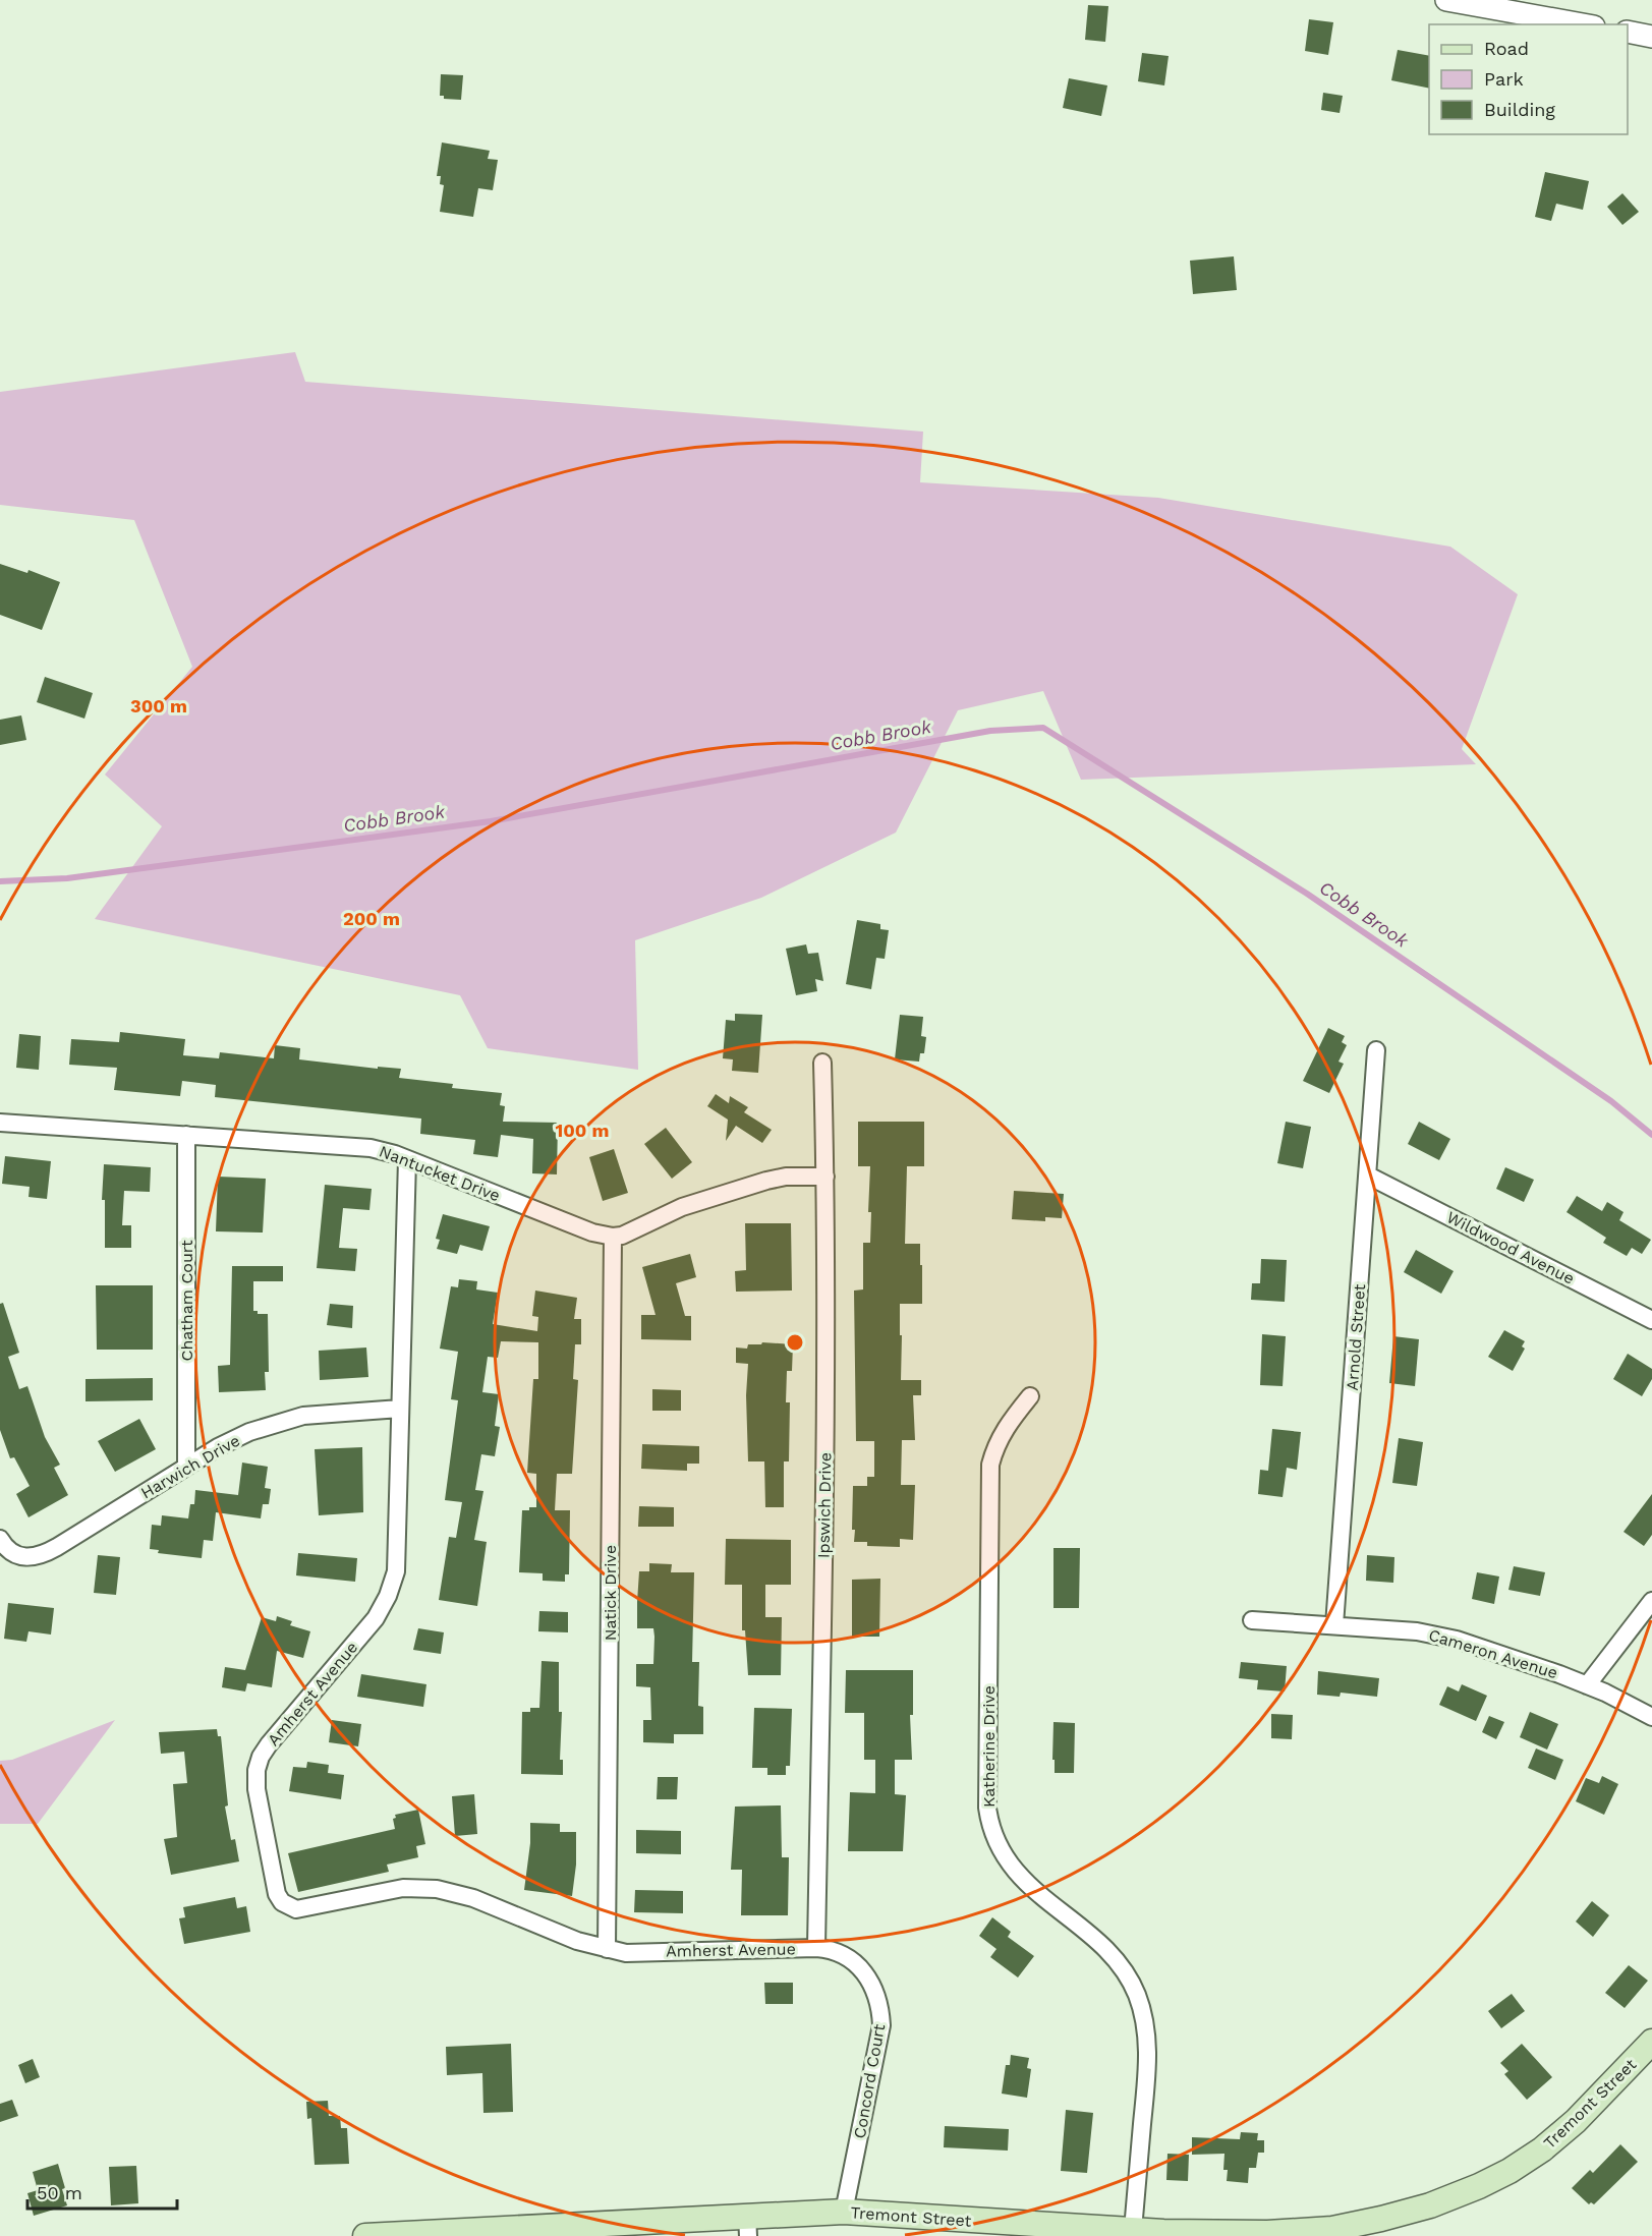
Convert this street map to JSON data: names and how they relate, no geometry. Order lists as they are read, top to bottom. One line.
{"streets":{"main road":["Tremont Street"],"street":["Nantucket Drive","Wildwood Avenue","Chatham Court","Arnold Street","Harwich Drive","Ipswich Drive","Natick Drive","Cameron Avenue","Amherst Avenue","Katherine Drive","Concord Court"]},"crossings":[["Nantucket Drive","Chatham Court"],["Nantucket Drive","Natick Drive"],["Nantucket Drive","Amherst Avenue"],["Wildwood Avenue","Arnold Street"],["Chatham Court","Harwich Drive"],["Arnold Street","Cameron Avenue"],["Harwich Drive","Amherst Avenue"],["Ipswich Drive","Amherst Avenue"],["Ipswich Drive","Concord Court"],["Natick Drive","Amherst Avenue"],["Amherst Avenue","Concord Court"],["Katherine Drive","Tremont Street"],["Concord Court","Tremont Street"]],"water":["Cobb Brook"],"legend":["Road","Park","Building"],"scale_bar":"50 m","rings":["300 m","200 m","100 m"]}
